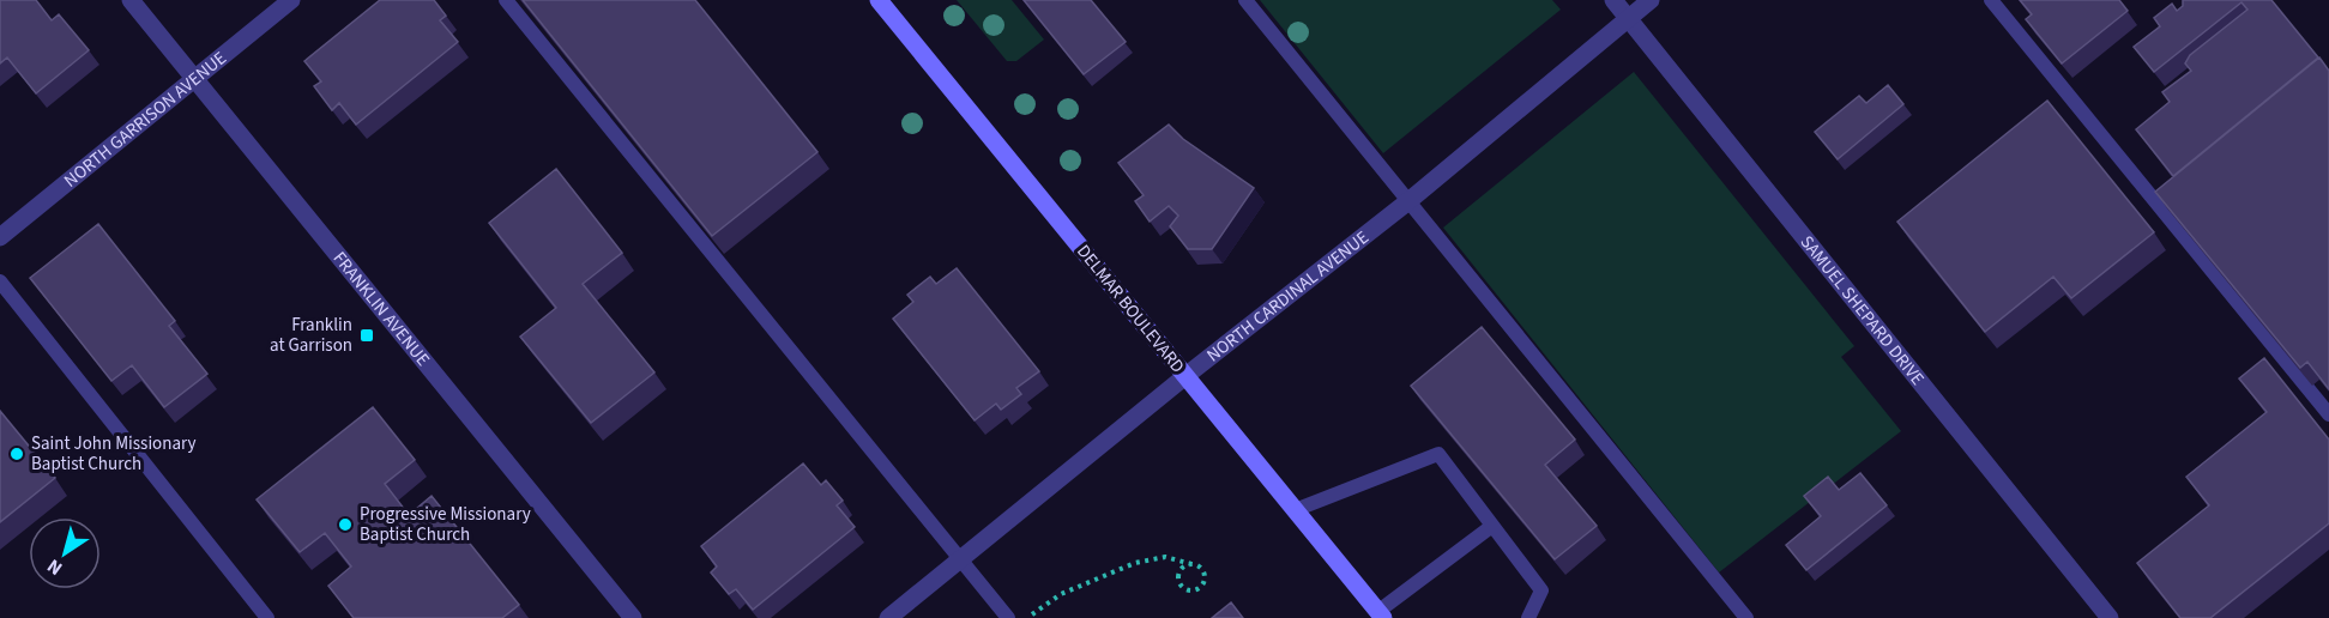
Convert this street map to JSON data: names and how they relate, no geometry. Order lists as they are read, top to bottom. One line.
{"streets":{"street":["NORTH GARRISON AVENUE","NORTH CARDINAL AVENUE","FRANKLIN AVENUE","DELMAR BOULEVARD","SAMUEL SHEPARD DRIVE"]},"crossings":[["NORTH GARRISON AVENUE","FRANKLIN AVENUE"],["NORTH CARDINAL AVENUE","DELMAR BOULEVARD"],["NORTH CARDINAL AVENUE","SAMUEL SHEPARD DRIVE"]],"places":{"transit":["Franklin at Garrison"],"other":["Saint John Missionary Baptist Church","Progressive Missionary Baptist Church"]},"north":"bottom left"}
